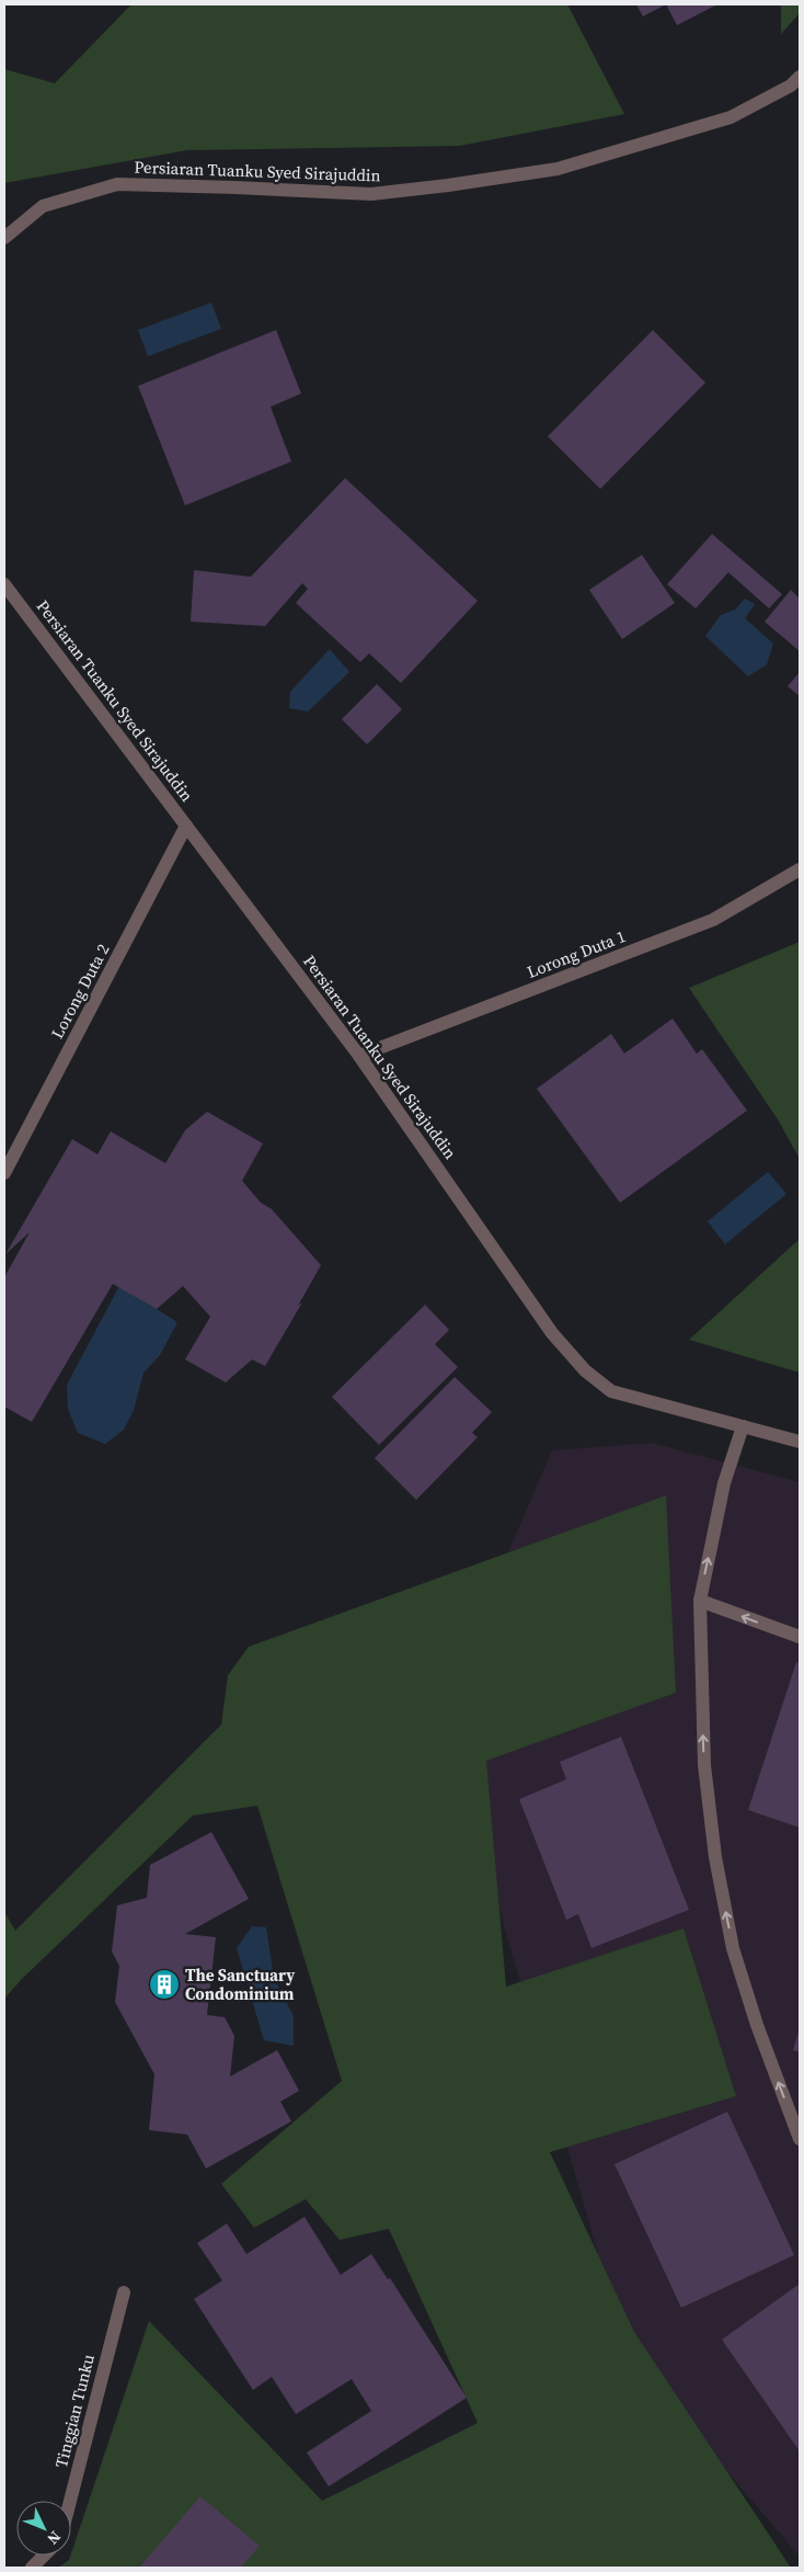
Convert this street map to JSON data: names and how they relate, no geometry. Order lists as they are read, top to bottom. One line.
{"streets":{"street":["Persiaran Tuanku Syed Sirajuddin","Lorong Duta 1","Lorong Duta 2","Tinggian Tunku"]},"crossings":[["Persiaran Tuanku Syed Sirajuddin","Lorong Duta 1"],["Persiaran Tuanku Syed Sirajuddin","Lorong Duta 2"]],"places":{"building":["The Sanctuary Condominium"]},"north":"bottom right"}
